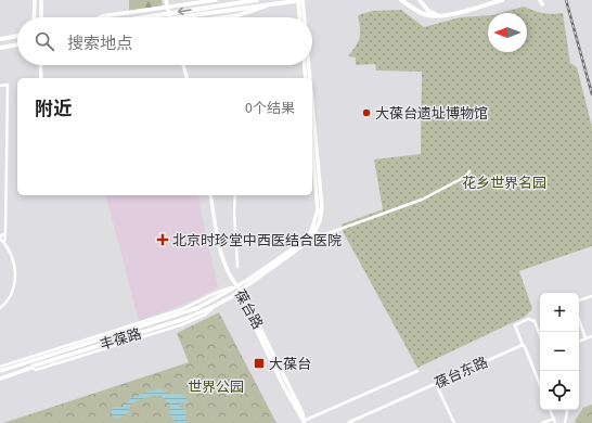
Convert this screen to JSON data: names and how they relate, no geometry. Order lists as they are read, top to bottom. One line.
{"streets":{"main road":["葆台路","丰葆路"],"street":["葆台东路"]},"crossings":[["葆台路","丰葆路"]],"parks":["花乡世界名园","世界公园"],"places":{"other":["大葆台遗址博物馆"],"health":["北京时珍堂中西医结合医院"],"transit":["大葆台"]},"north":"left","page":{"search":"搜索地点","heading":["附近","0个结果"],"map_buttons":["+","−"]}}
